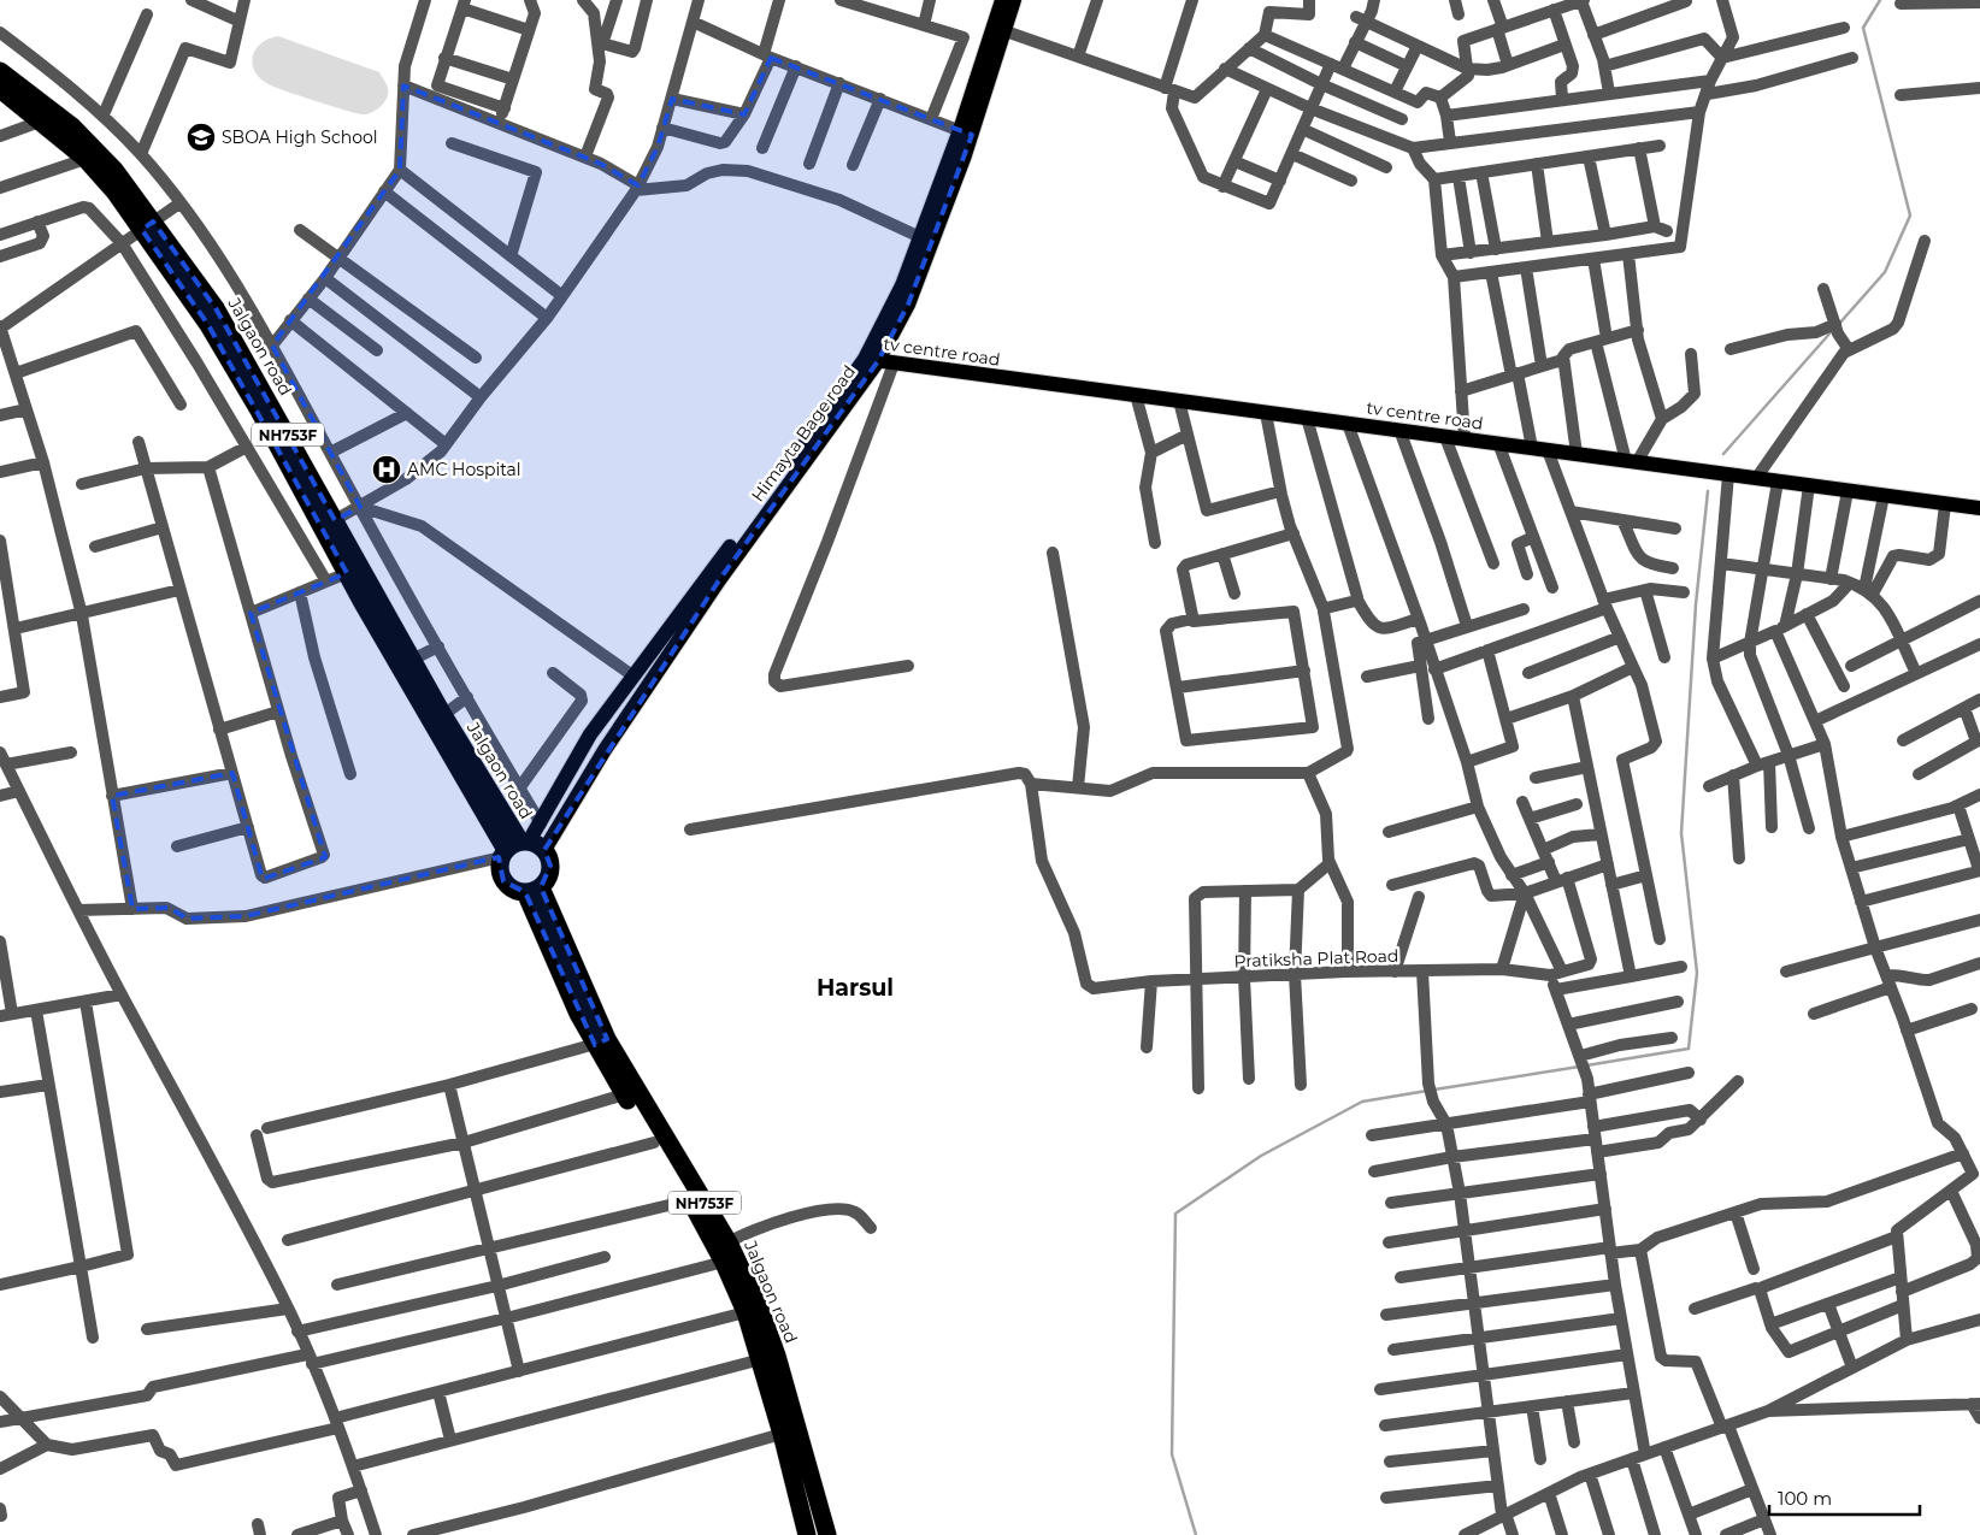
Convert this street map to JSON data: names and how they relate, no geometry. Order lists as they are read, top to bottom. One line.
{"streets":{"highway":["Jalgaon road","NH753F"],"main road":["tv centre road","Himayta Bage road"],"street":["Pratiksha Plat Road"]},"crossings":[["Jalgaon road","Himayta Bage road"],["tv centre road","Himayta Bage road"]],"districts":["Harsul"],"places":{"school or university":["SBOA High School"],"hospital":["AMC Hospital"]},"scale_bar":"100 m"}
